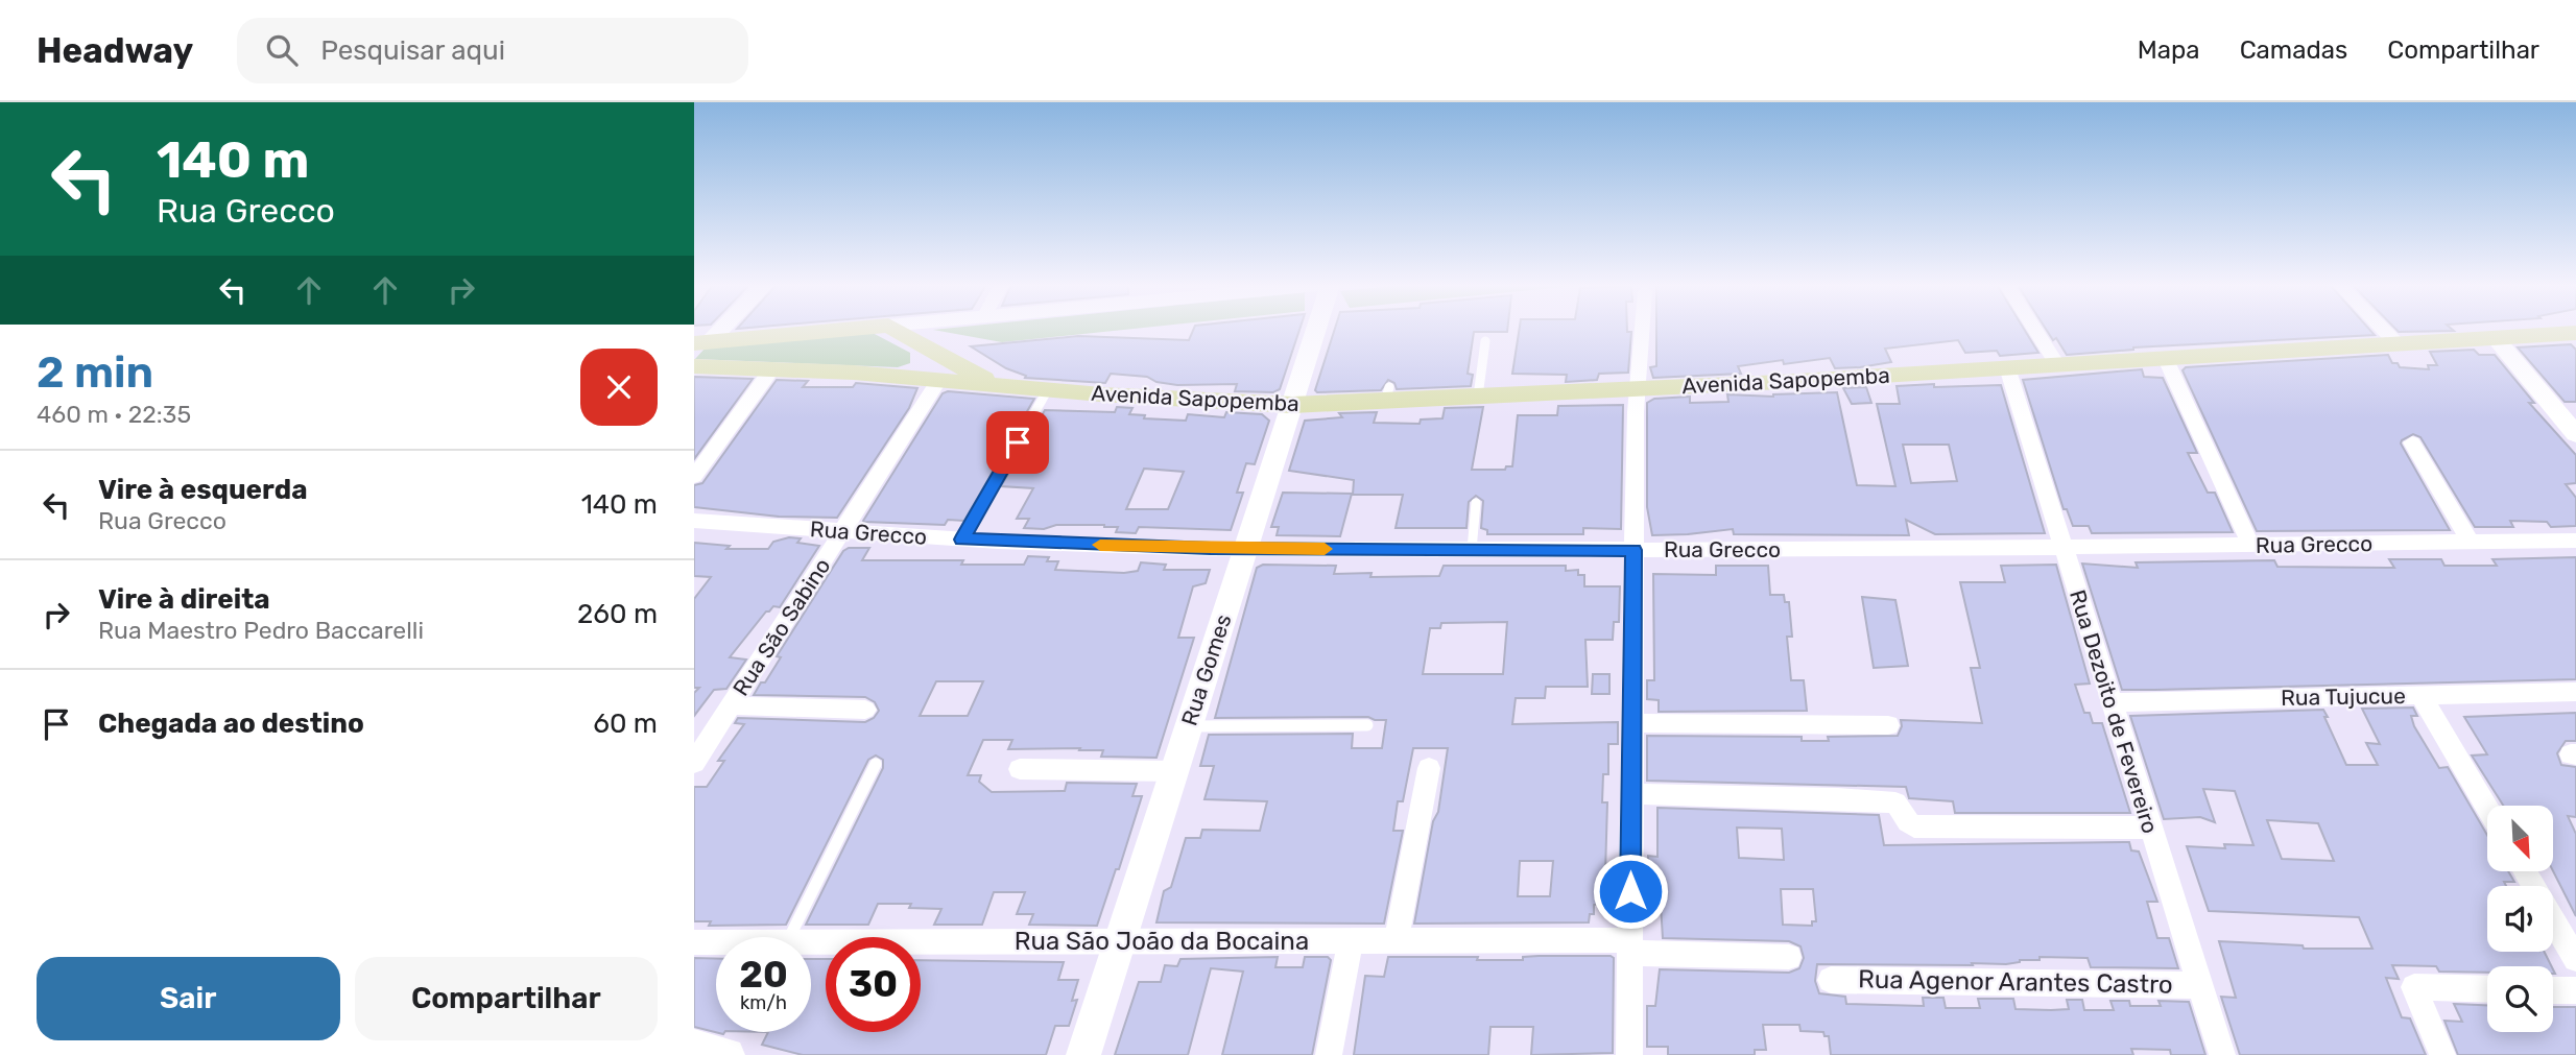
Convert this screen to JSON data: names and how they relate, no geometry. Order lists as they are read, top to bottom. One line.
{"streets":{"main road":["Avenida Sapopemba"],"street":["Rua Grecco","Rua São Sabino","Rua Gomes","Rua Tujucue","Rua Dezoito de Fevereiro","Rua São João da Bocaina","Rua Agenor Arantes Castro"]},"crossings":[["Avenida Sapopemba","Rua São Sabino"],["Avenida Sapopemba","Rua Gomes"],["Avenida Sapopemba","Rua Dezoito de Fevereiro"],["Rua Grecco","Rua São Sabino"],["Rua Grecco","Rua Gomes"],["Rua Grecco","Rua Dezoito de Fevereiro"],["Rua Gomes","Rua São João da Bocaina"],["Rua Tujucue","Rua Dezoito de Fevereiro"],["Rua Dezoito de Fevereiro","Rua Agenor Arantes Castro"]],"north":"bottom right","page":{"header":"Headway","search":"Pesquisar aqui","nav":["Mapa","Camadas","Compartilhar"],"turn":["140 m","Rua Grecco"],"heading":["2 min","460 m · 22:35"],"list":[{"name":"Vire à esquerda","note":"Rua Grecco","value":"140 m"},{"name":"Vire à direita","note":"Rua Maestro Pedro Baccarelli","value":"260 m"},{"name":"Chegada ao destino","value":"60 m"}],"speed":"20 km/h","limit":"30","buttons":["Sair","Compartilhar"]}}
